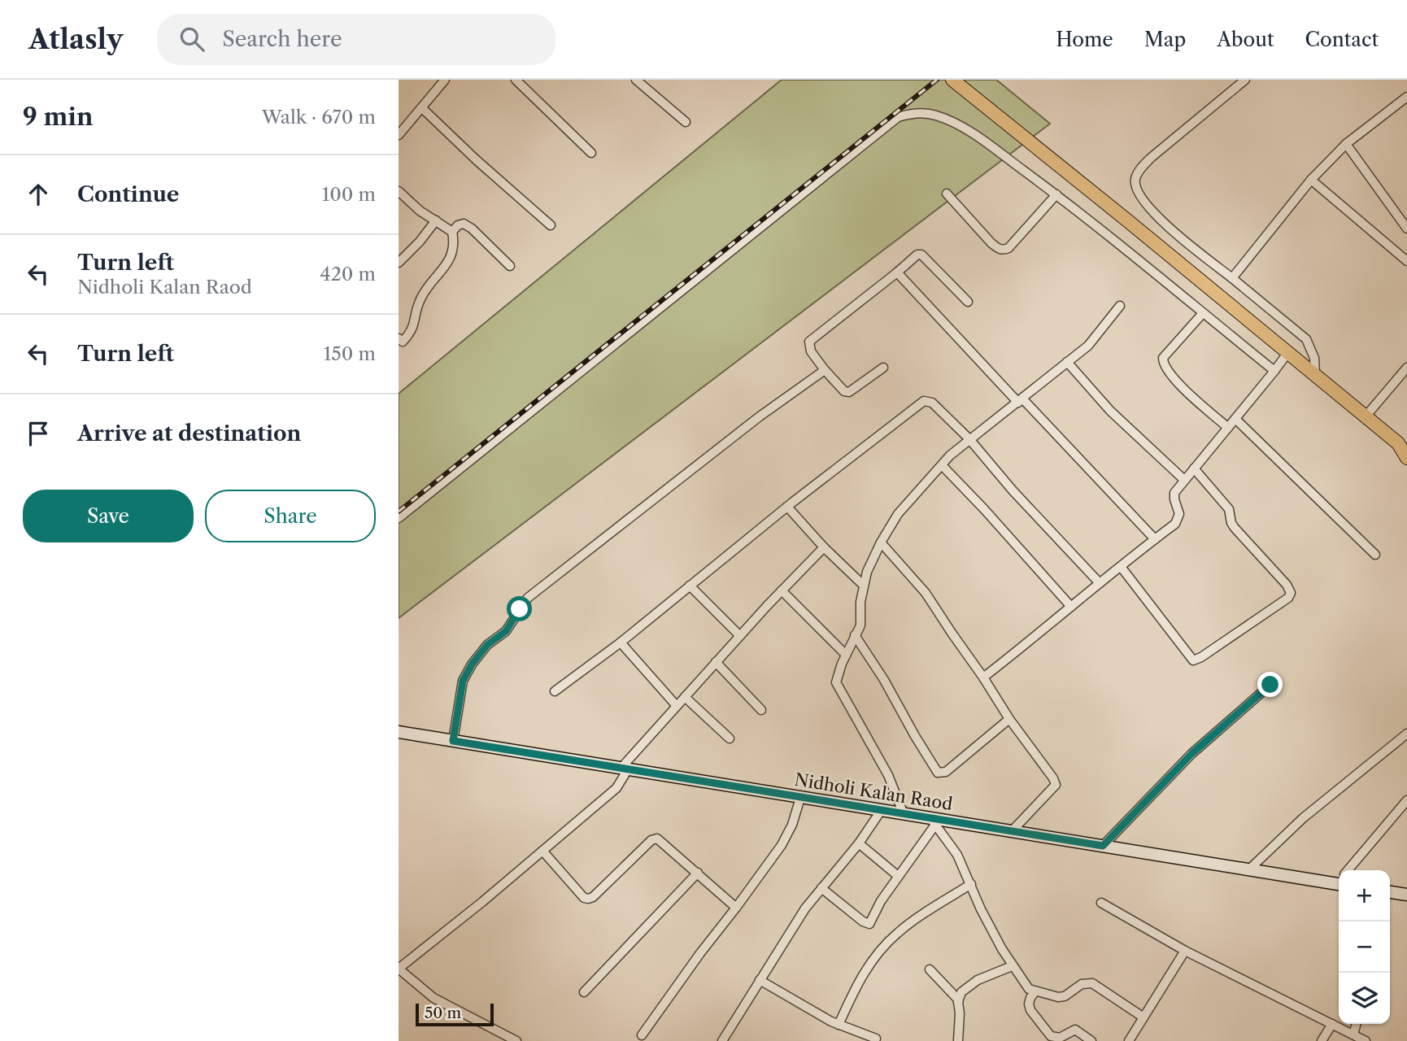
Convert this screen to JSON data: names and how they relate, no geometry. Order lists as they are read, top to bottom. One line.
{"streets":{"street":["Nidholi Kalan Raod"]},"scale_bar":"50 m","page":{"header":"Atlasly","search":"Search here","nav":["Home","Map","About","Contact"],"heading":["9 min","Walk · 670 m"],"list":[["Continue","100 m"],["Turn left","Nidholi Kalan Raod","420 m"],["Turn left","150 m"],"Arrive at destination"],"buttons":["Save","Share"],"map_buttons":["+","−"],"scale":"50 m"}}
